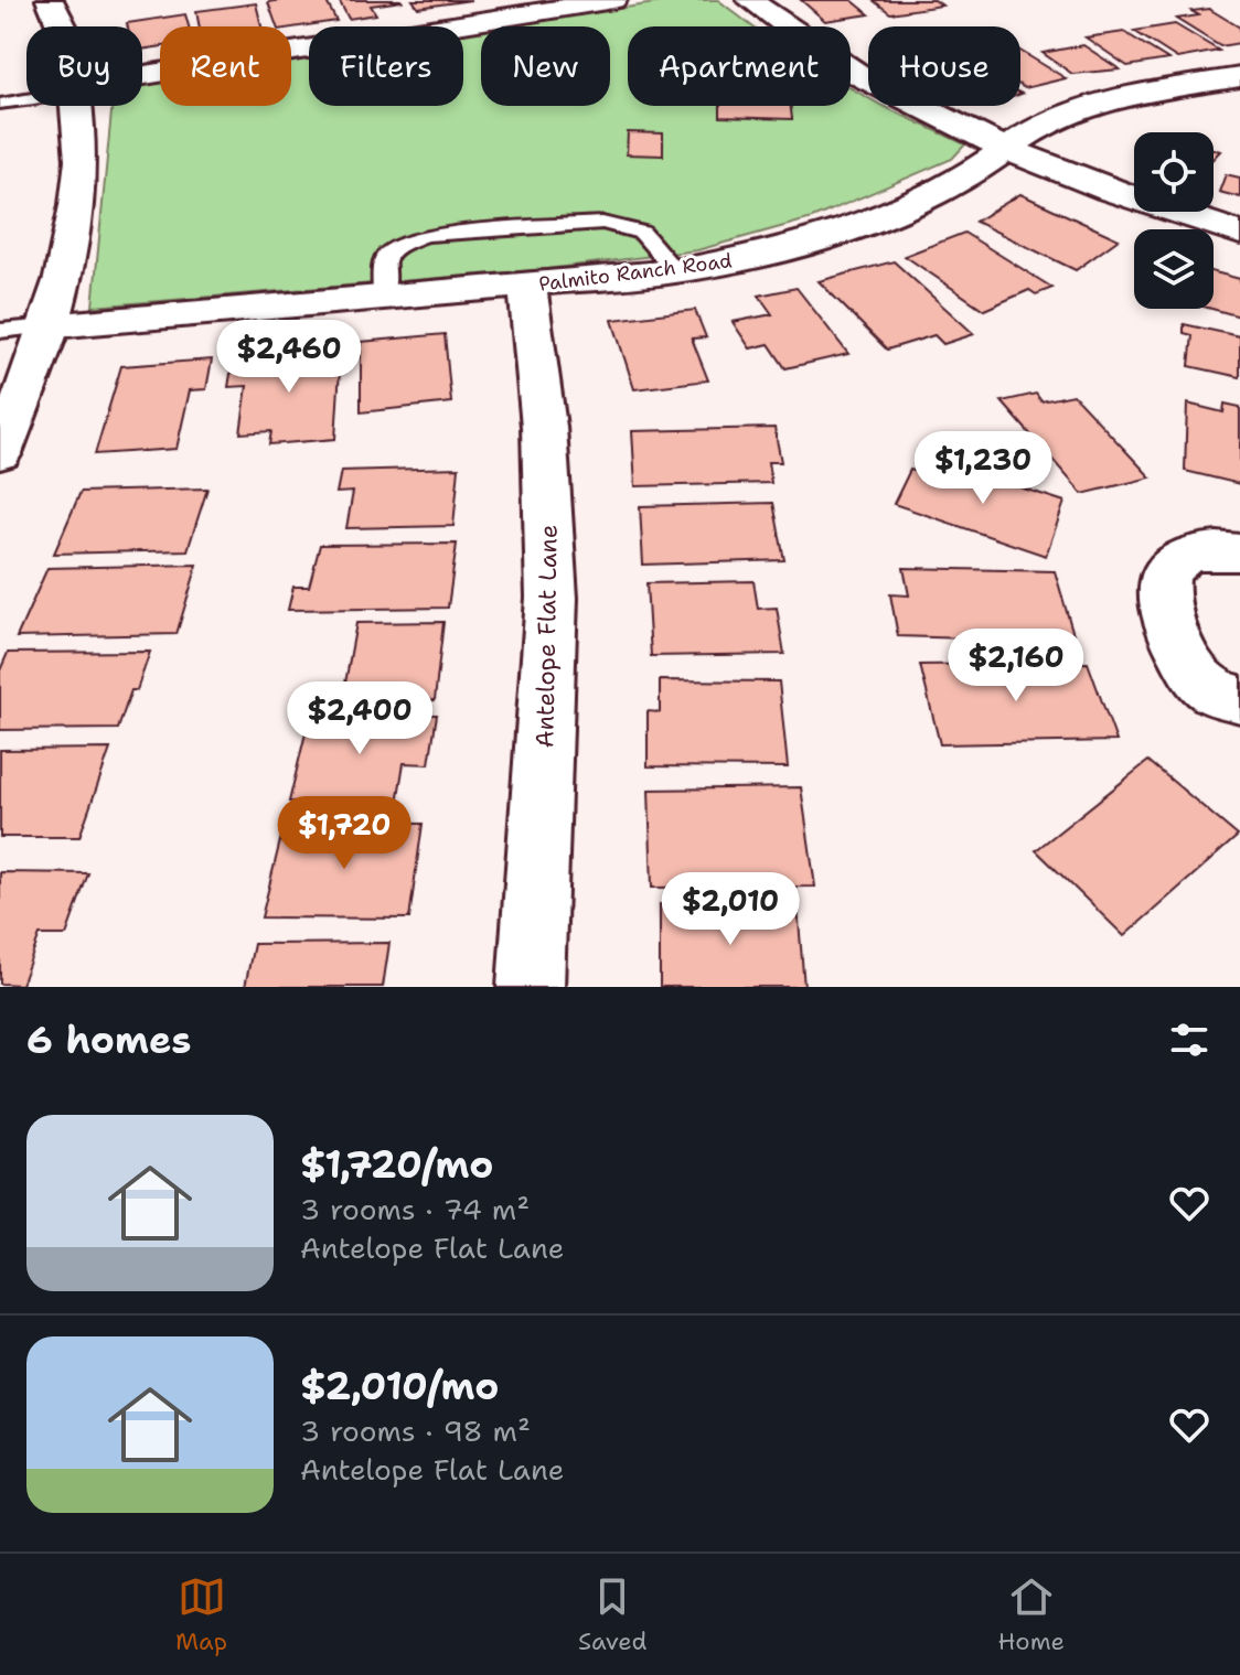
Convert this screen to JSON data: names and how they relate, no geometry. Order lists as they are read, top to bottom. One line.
{"streets":{"street":["Palmito Ranch Road","Antelope Flat Lane"]},"crossings":[["Palmito Ranch Road","Antelope Flat Lane"]],"page":{"chip":["Buy","Rent","Filters","New","Apartment","House"],"price":["$2,460","$1,230","$2,160","$2,400","$1,720","$2,010"],"heading":"6 homes","list":[{"name":"$1,720/mo","note":"3 rooms · 74 m² · Antelope Flat Lane"},{"name":"$2,010/mo","note":"3 rooms · 98 m² · Antelope Flat Lane"}],"tabs":["Map","Saved","Home"]}}
